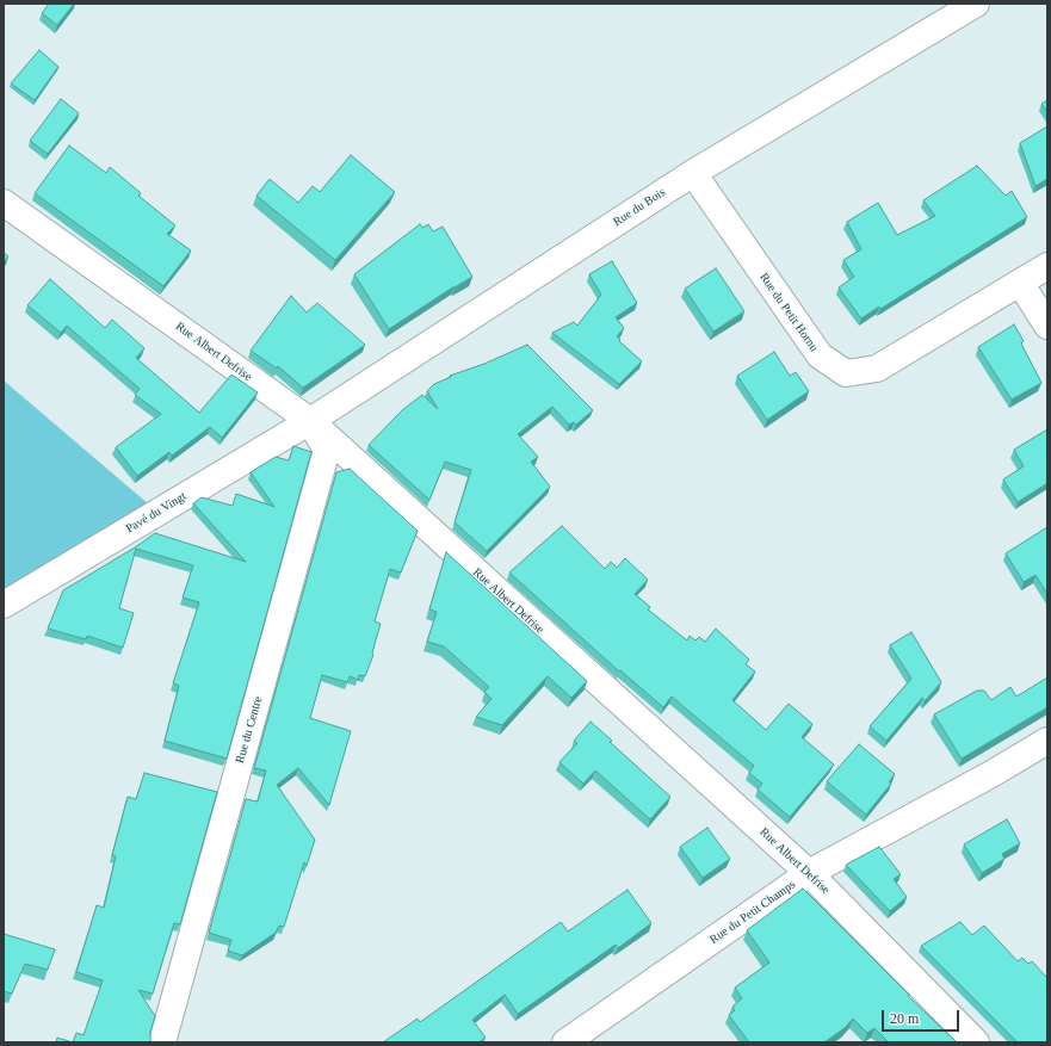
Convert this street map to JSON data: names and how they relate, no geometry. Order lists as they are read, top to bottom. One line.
{"streets":{"street":["Rue du Bois","Rue du Petit Hornu","Rue Albert Defrise","Pavé du Vingt","Rue du Centre","Rue du Petit Champs"]},"crossings":[["Rue du Bois","Rue du Petit Hornu"],["Rue du Bois","Rue Albert Defrise"],["Rue du Bois","Pavé du Vingt"],["Rue du Bois","Rue du Centre"],["Rue Albert Defrise","Pavé du Vingt"],["Rue Albert Defrise","Rue du Centre"],["Rue Albert Defrise","Rue du Petit Champs"],["Pavé du Vingt","Rue du Centre"]],"scale_bar":"20 m"}
